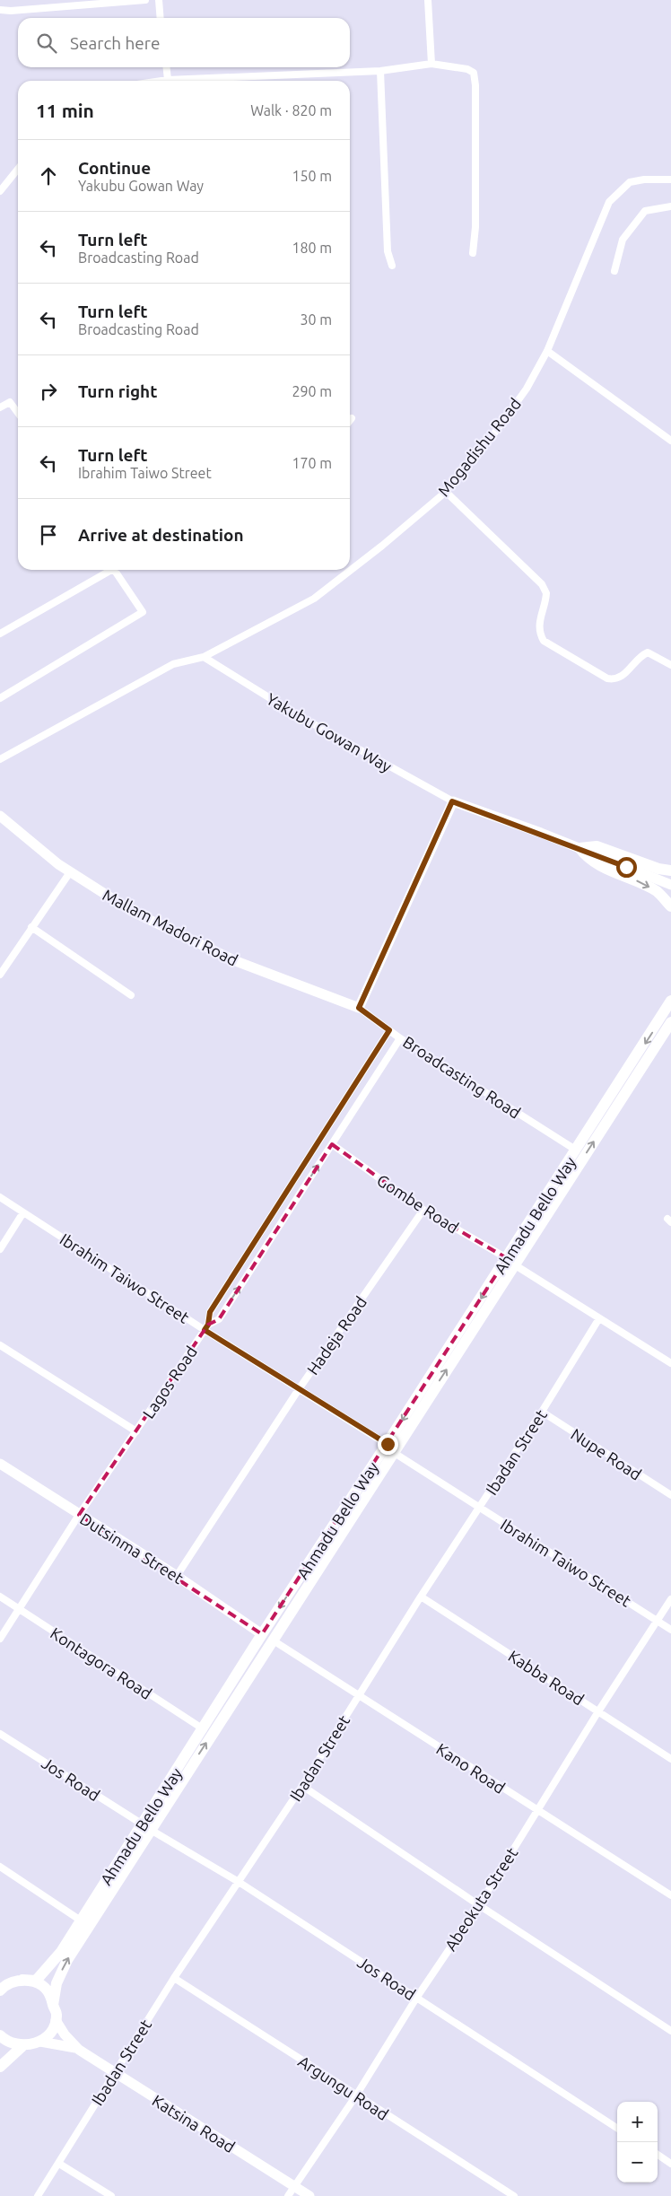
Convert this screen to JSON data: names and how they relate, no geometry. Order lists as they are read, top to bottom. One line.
{"streets":{"main road":["Ahmadu Bello Way"],"street":["Mogadishu Road","Yakubu Gowan Way","Mallam Madori Road","Broadcasting Road","Gombe Road","Ibrahim Taiwo Street","Hadeja Road","Lagos Road","Ibadan Street","Nupe Road","Dutsinma Street","Kontagora Road","Kabba Road","Kano Road","Jos Road","Abeokuta Street","Argungu Road","Katsina Road"]},"crossings":[["Mogadishu Road","Yakubu Gowan Way"],["Mallam Madori Road","Broadcasting Road"],["Broadcasting Road","Ahmadu Bello Way"],["Broadcasting Road","Lagos Road"],["Gombe Road","Ahmadu Bello Way"],["Gombe Road","Hadeja Road"],["Gombe Road","Lagos Road"],["Gombe Road","Ibadan Street"],["Ahmadu Bello Way","Ibrahim Taiwo Street"],["Ahmadu Bello Way","Dutsinma Street"],["Ahmadu Bello Way","Kontagora Road"],["Ahmadu Bello Way","Kano Road"],["Ahmadu Bello Way","Jos Road"],["Ibrahim Taiwo Street","Hadeja Road"],["Ibrahim Taiwo Street","Lagos Road"],["Ibrahim Taiwo Street","Ibadan Street"],["Ibrahim Taiwo Street","Abeokuta Street"],["Hadeja Road","Dutsinma Street"],["Lagos Road","Dutsinma Street"],["Lagos Road","Kontagora Road"],["Ibadan Street","Nupe Road"],["Ibadan Street","Kabba Road"],["Ibadan Street","Kano Road"],["Ibadan Street","Jos Road"],["Ibadan Street","Argungu Road"],["Ibadan Street","Katsina Road"],["Dutsinma Street","Kano Road"],["Kabba Road","Abeokuta Street"],["Kano Road","Abeokuta Street"],["Jos Road","Abeokuta Street"],["Abeokuta Street","Argungu Road"],["Abeokuta Street","Katsina Road"]],"page":{"search":"Search here","heading":["11 min","Walk · 820 m"],"list":[["Continue","Yakubu Gowan Way","150 m"],["Turn left","Broadcasting Road","180 m"],["Turn left","Broadcasting Road","30 m"],["Turn right","290 m"],["Turn left","Ibrahim Taiwo Street","170 m"],"Arrive at destination"],"map_buttons":["+","−"]}}
